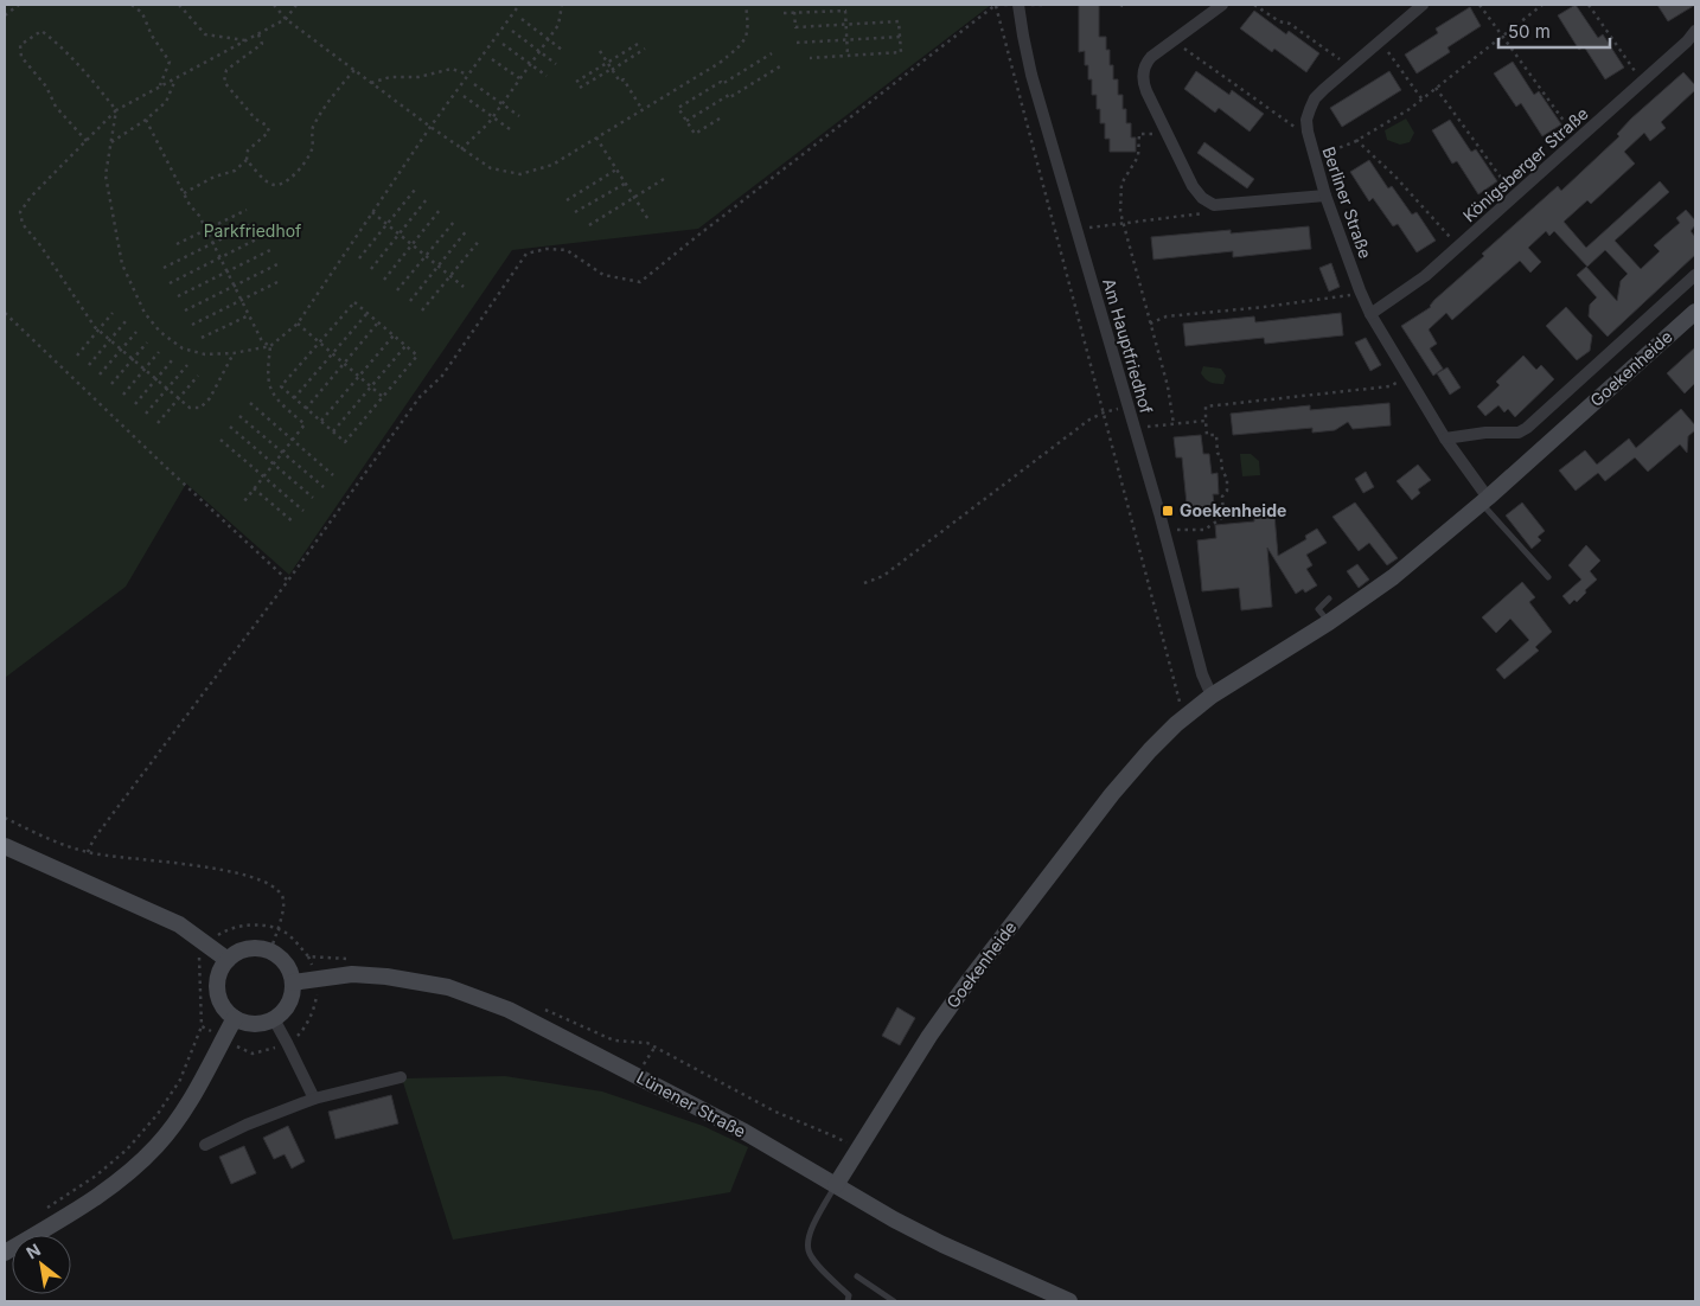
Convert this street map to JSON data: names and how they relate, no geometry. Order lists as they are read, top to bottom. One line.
{"streets":{"main road":["Goekenheide","Lünener Straße"],"street":["Königsberger Straße","Berliner Straße","Am Hauptfriedhof"]},"crossings":[["Königsberger Straße","Berliner Straße"],["Berliner Straße","Goekenheide"],["Am Hauptfriedhof","Goekenheide"],["Goekenheide","Lünener Straße"]],"parks":["Parkfriedhof"],"places":{"transit":["Goekenheide"]},"scale_bar":"50 m","north":"top left"}
